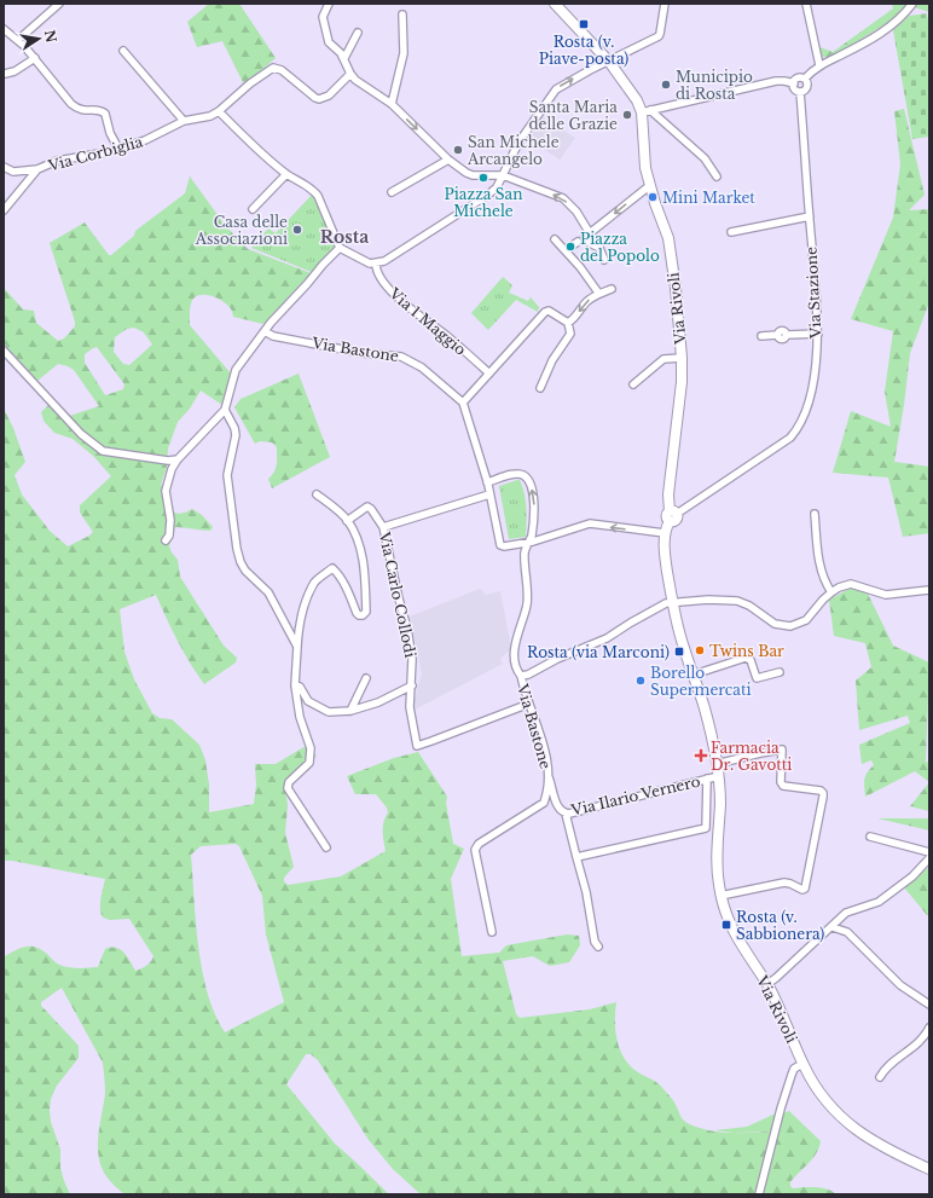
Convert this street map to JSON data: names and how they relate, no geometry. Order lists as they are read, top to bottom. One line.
{"streets":{"street":["Via Corbiglia","Via Stazione","Via Rivoli","Via 1 Maggio","Via Bastone","Via Carlo Collodi","Via Ilario Vernero"]},"crossings":[["Via Stazione","Via Rivoli"],["Via Rivoli","Via Ilario Vernero"],["Via Bastone","Via Carlo Collodi"],["Via Bastone","Via Ilario Vernero"]],"districts":["Rosta"],"places":{"transit":["Rosta (v. Piave-posta)","Rosta (via Marconi)","Rosta (v. Sabbionera)"],"other":["Municipio di Rosta","Santa Maria delle Grazie","San Michele Arcangelo","Piazza San Michele","Mini Market","Casa delle Associazioni","Piazza del Popolo","Twins Bar","Borello Supermercati"],"health":["Farmacia Dr. Gavotti"]},"north":"right"}
